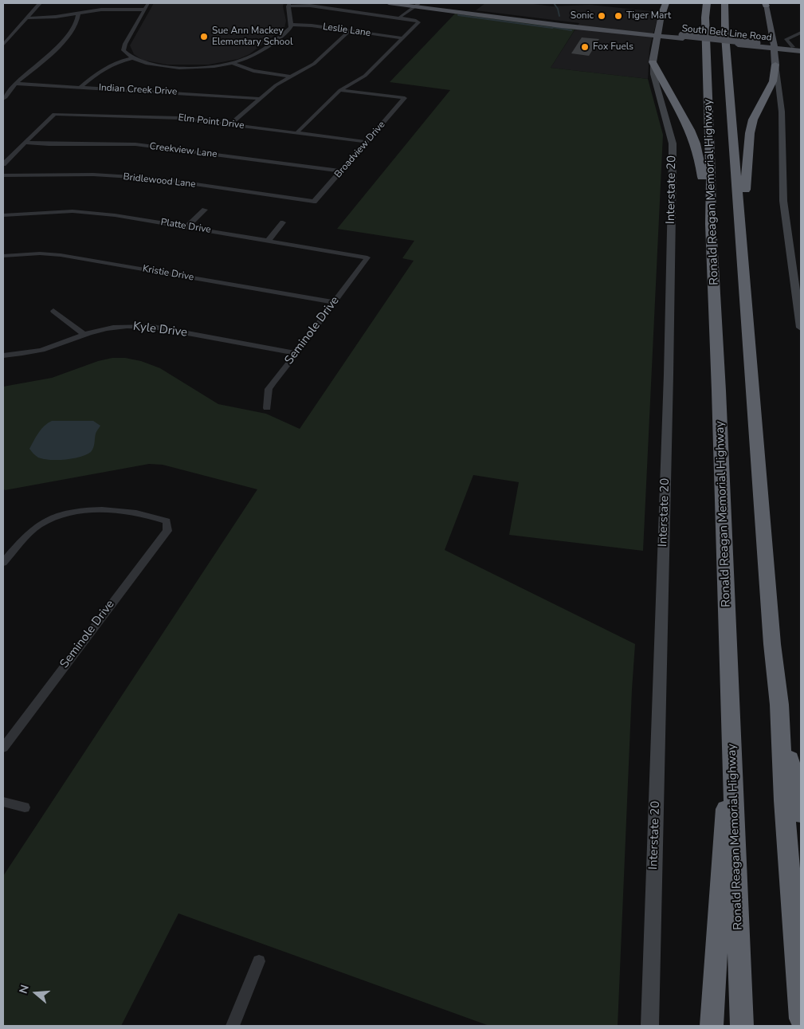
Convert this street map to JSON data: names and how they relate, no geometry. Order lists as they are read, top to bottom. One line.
{"streets":{"highway":["Ronald Reagan Memorial Highway"],"main road":["South Belt Line Road","Interstate 20"],"street":["Leslie Lane","Indian Creek Drive","Elm Point Drive","Broadview Drive","Creekview Lane","Bridlewood Lane","Platte Drive","Kristie Drive","Kyle Drive","Seminole Drive"]},"crossings":[["South Belt Line Road","Interstate 20"],["Elm Point Drive","Broadview Drive"],["Elm Point Drive","Creekview Lane"],["Broadview Drive","Creekview Lane"],["Broadview Drive","Bridlewood Lane"],["Platte Drive","Seminole Drive"],["Kristie Drive","Seminole Drive"],["Kyle Drive","Seminole Drive"]],"places":["Sonic","Tiger Mart","Sue Ann Mackey Elementary School","Fox Fuels"],"north":"left"}
